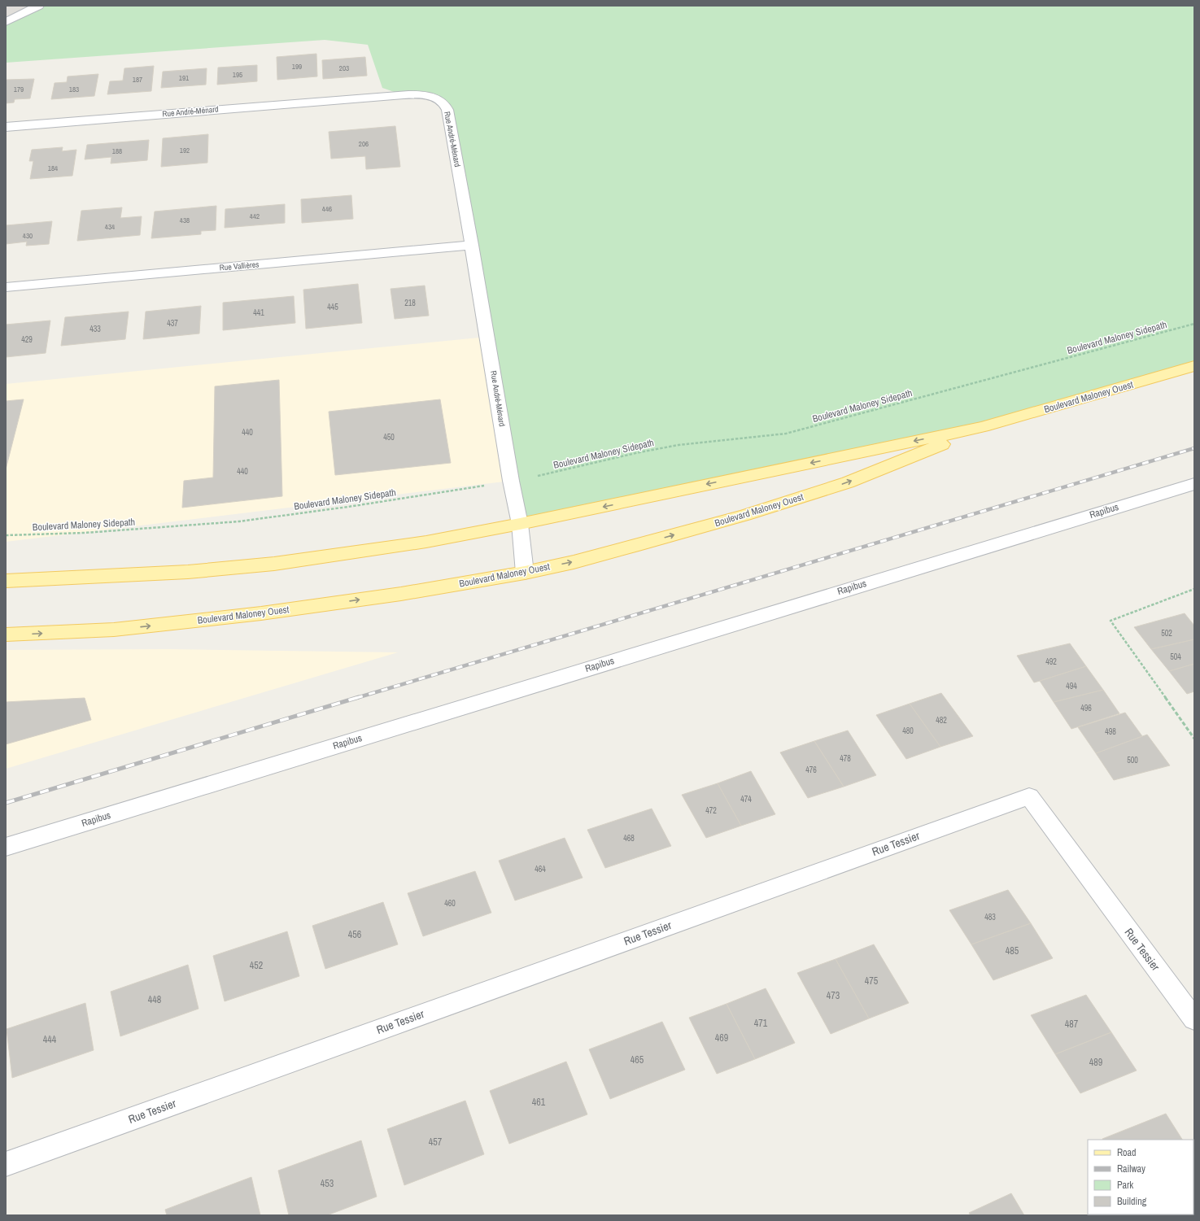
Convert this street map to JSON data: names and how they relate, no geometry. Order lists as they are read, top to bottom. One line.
{"streets":{"main road":["Boulevard Maloney Ouest"],"street":["Rue André-Ménard","Rue Vallières","Rapibus","Rue Tessier"],"path":["Boulevard Maloney Sidepath"]},"crossings":[["Rue André-Ménard","Rue Vallières"],["Rue André-Ménard","Boulevard Maloney Sidepath"],["Rue André-Ménard","Boulevard Maloney Ouest"]],"house_numbers":["199","203","195","191","187","179","183","206","192","188","184","446","442","438","434","430","218","445","441","437","433","429","440","450","440","502","504","492","494","496","482","480","498","478","500","476","474","472","468","464","460","483","456","485","452","475","473","448","471","487","469","444","465","489","461","457","453"],"legend":["Road","Railway","Park","Building"]}
